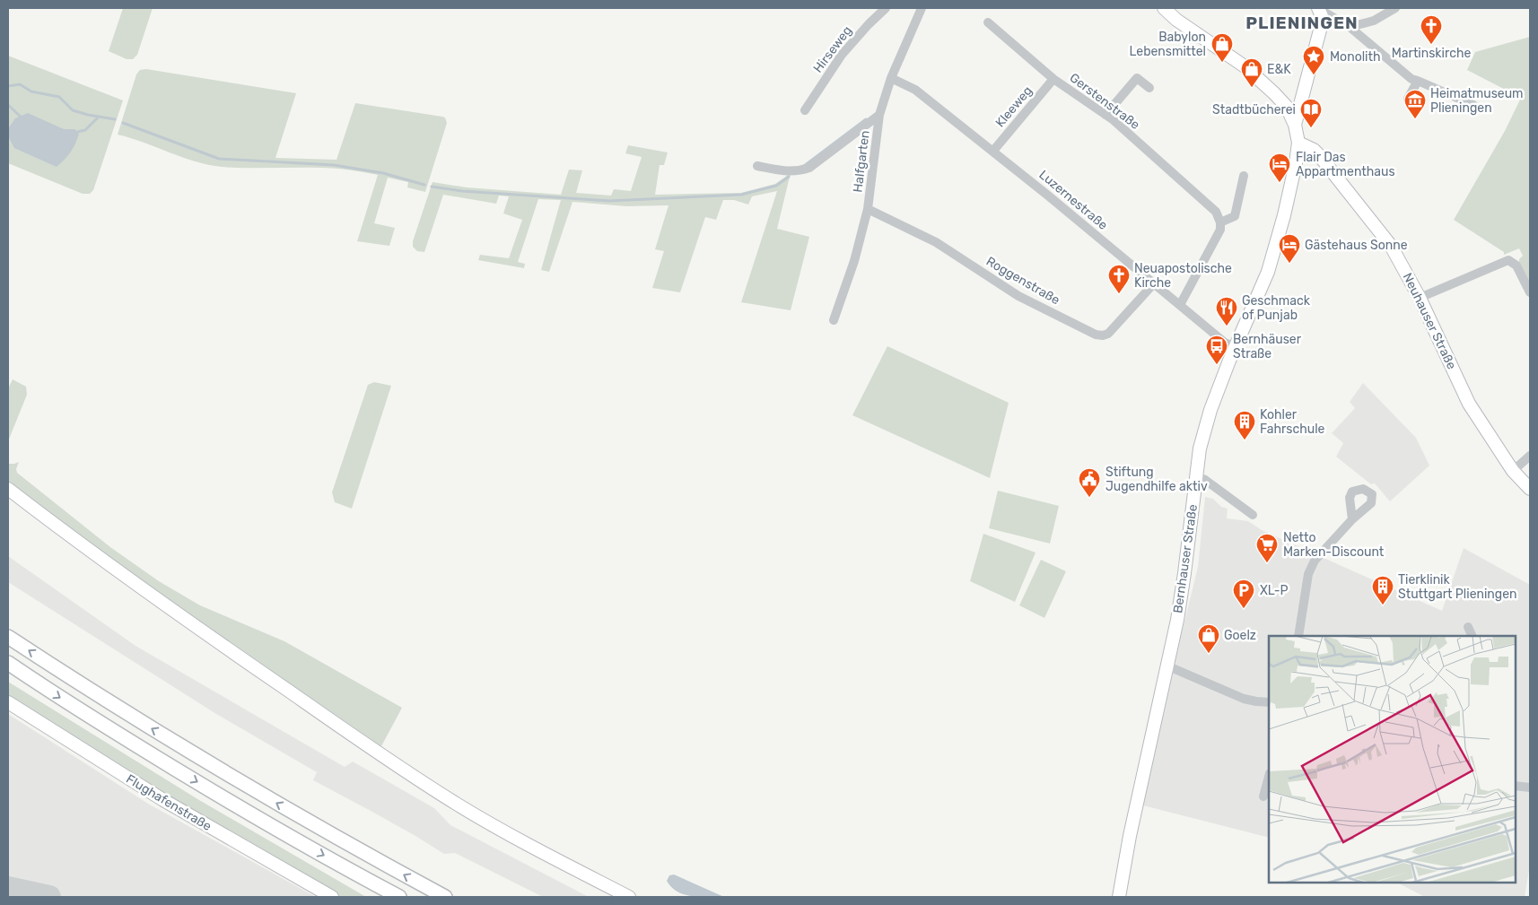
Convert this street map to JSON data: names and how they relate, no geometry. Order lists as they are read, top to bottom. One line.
{"streets":{"main road":["Neuhauser Straße","Bernhauser Straße","Flughafenstraße"],"street":["Hirseweg","Gerstenstraße","Kleeweg","Halfgarten","Luzernestraße","Roggenstraße"]},"crossings":[["Gerstenstraße","Kleeweg"],["Kleeweg","Luzernestraße"],["Halfgarten","Luzernestraße"],["Halfgarten","Roggenstraße"],["Luzernestraße","Roggenstraße"],["Luzernestraße","Bernhauser Straße"],["Neuhauser Straße","Bernhauser Straße"]],"districts":["PLIENINGEN"],"places":{"church":["Martinskirche","Neuapostolische Kirche"],"shop":["Babylon Lebensmittel","E&K","Goelz"],"place":["Monolith"],"museum":["Heimatmuseum Plieningen"],"library":["Stadtbücherei"],"hotel":["Flair Das Appartmenthaus","Gästehaus Sonne"],"restaurant":["Geschmack of Punjab"],"bus stop":["Bernhäuser Straße"],"building":["Kohler Fahrschule","Tierklinik Stuttgart Plieningen"],"public building":["Stiftung Jugendhilfe aktiv"],"supermarket":["Netto Marken-Discount"],"parking":["XL-P"]}}
